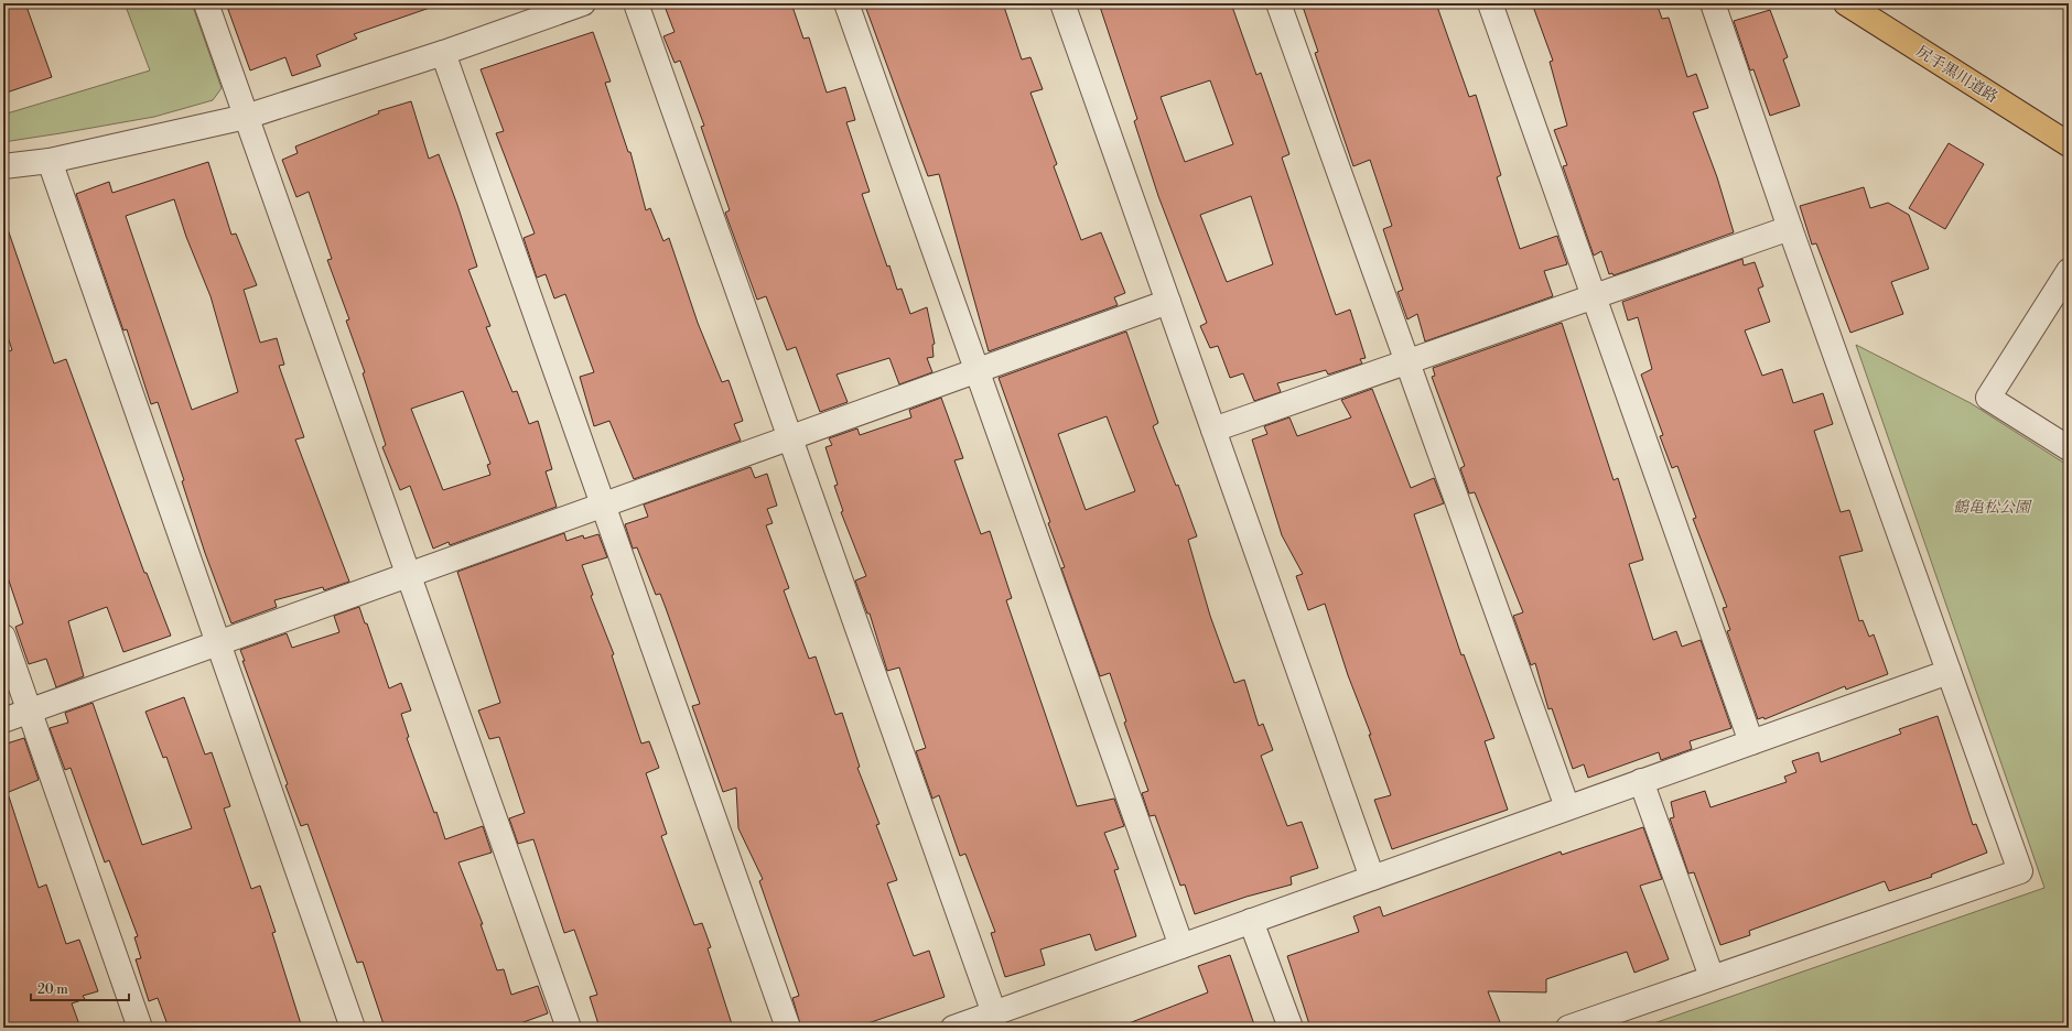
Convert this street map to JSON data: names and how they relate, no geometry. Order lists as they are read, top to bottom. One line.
{"streets":{"main road":["尻手黒川道路"]},"parks":["鶴亀松公園"],"scale_bar":"20 m"}
